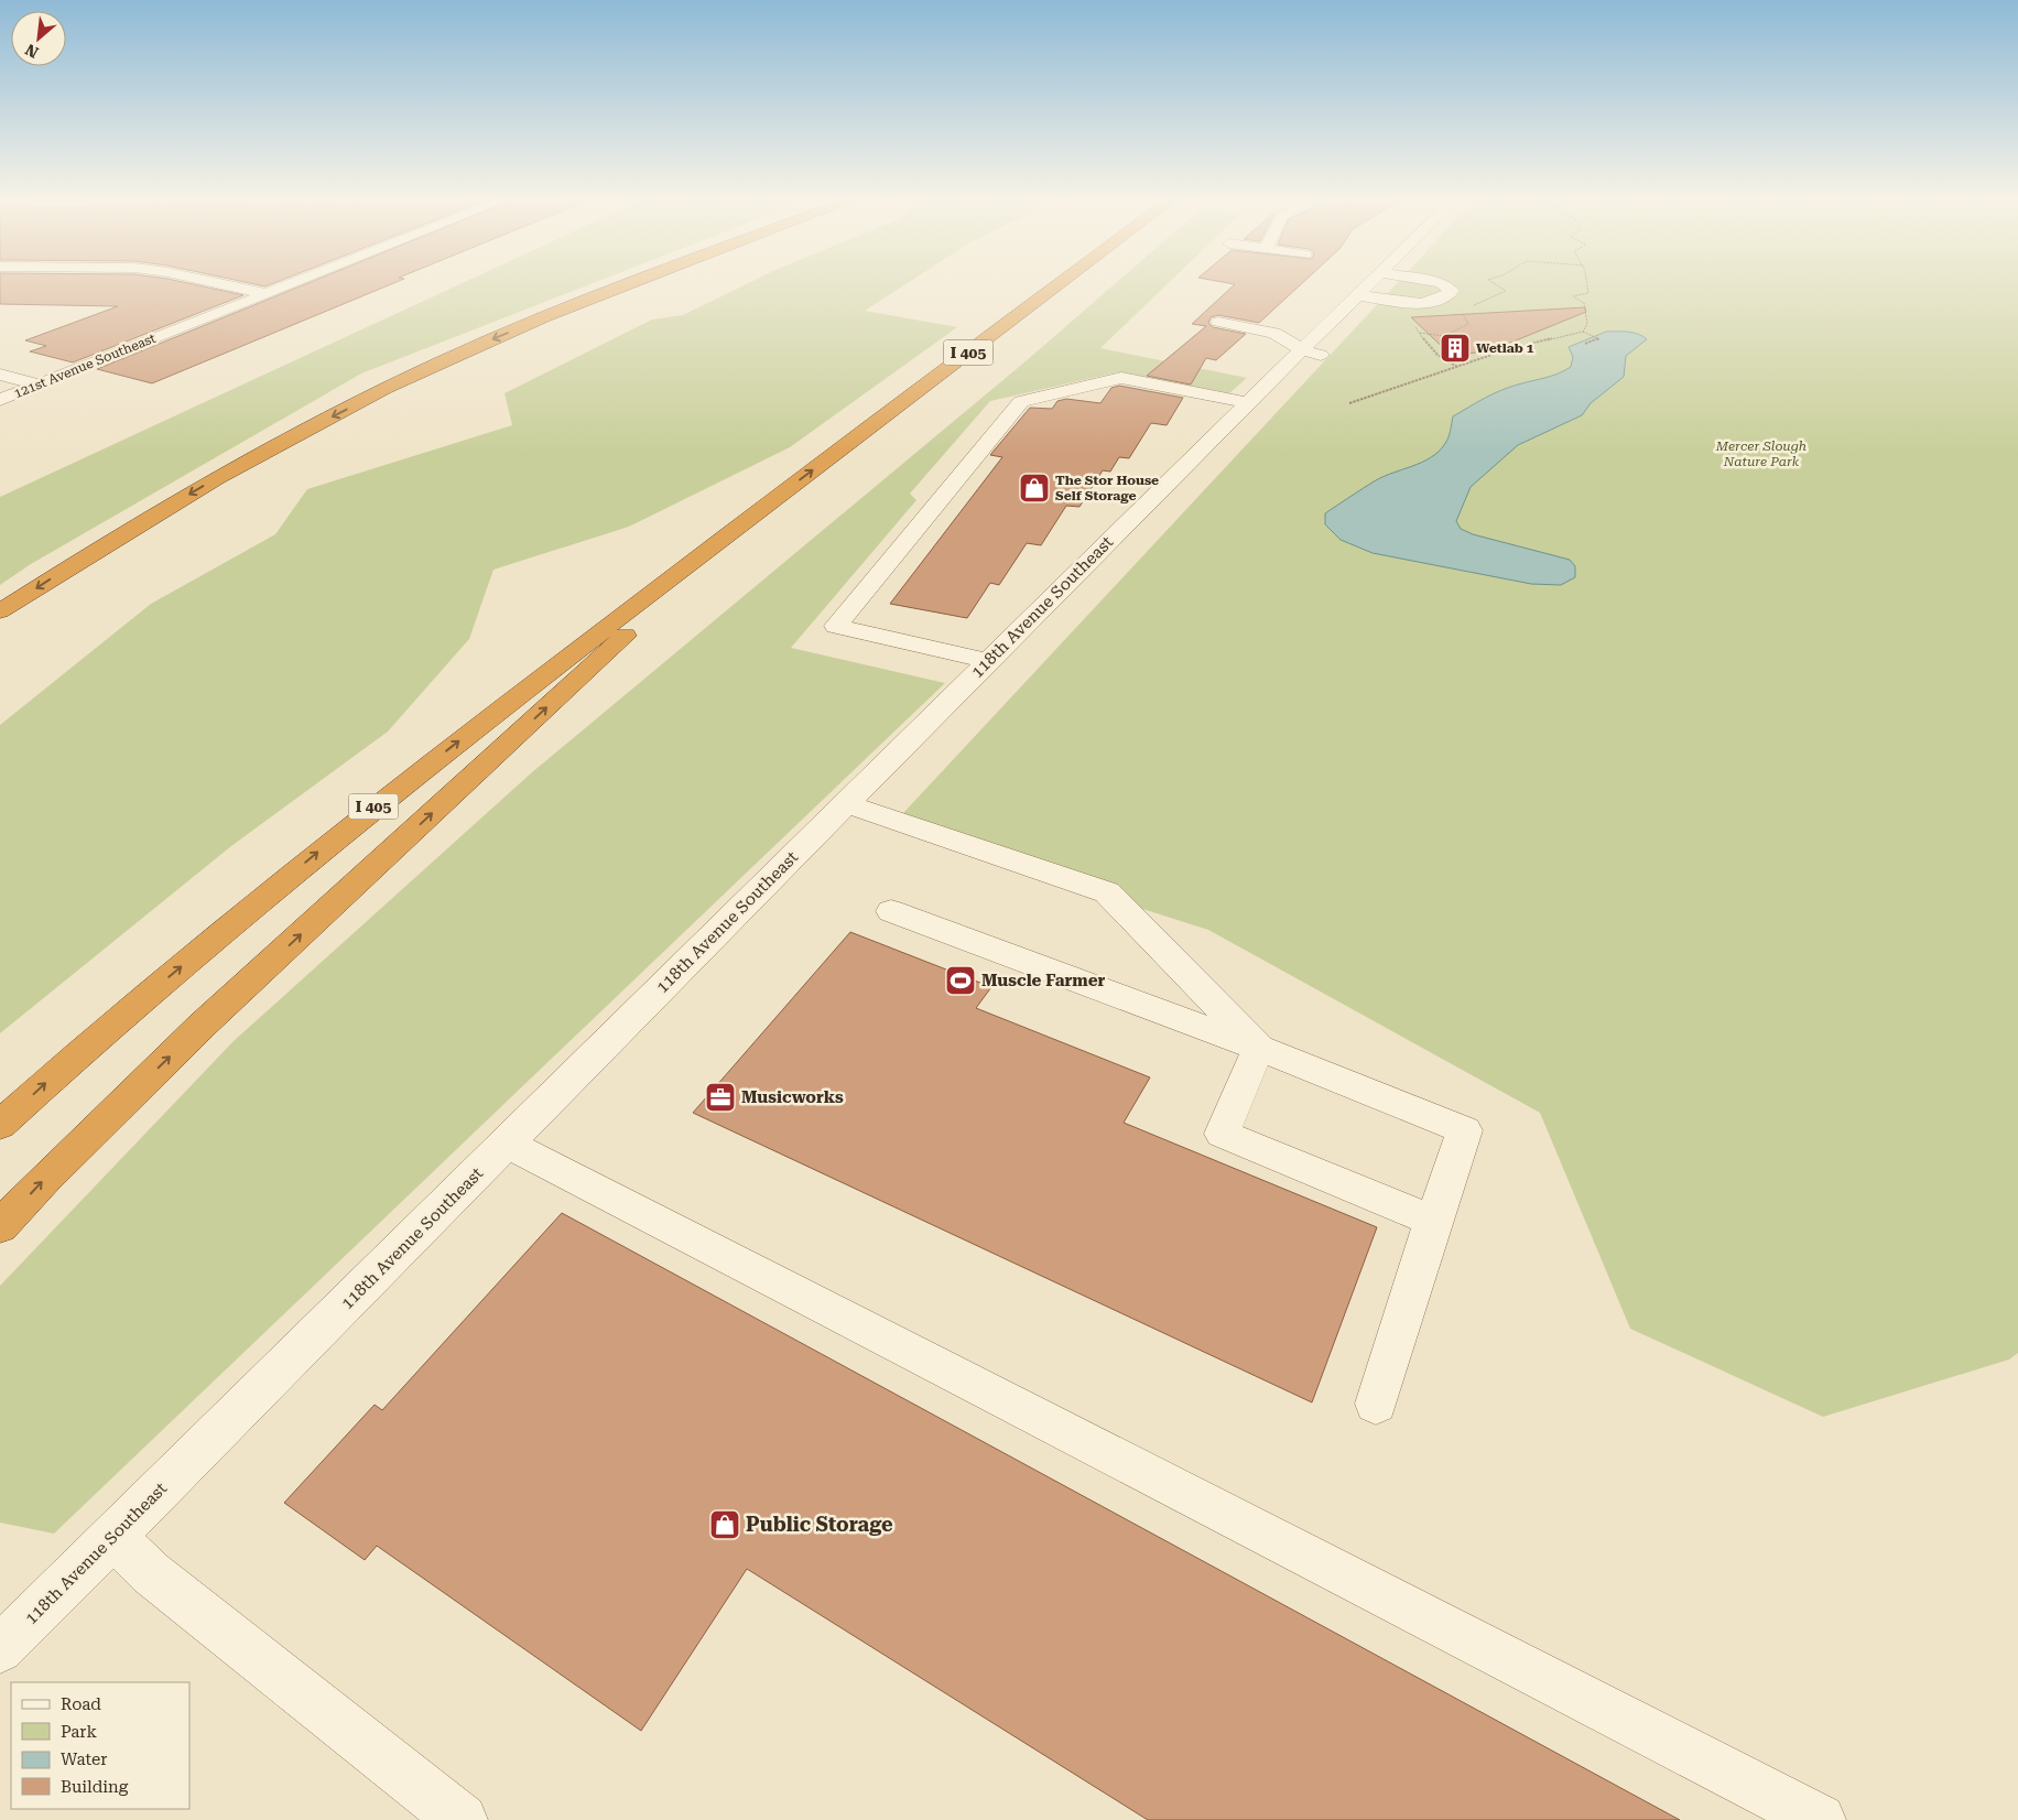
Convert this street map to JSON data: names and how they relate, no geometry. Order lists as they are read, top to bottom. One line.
{"streets":{"highway":["I 405"],"street":["121st Avenue Southeast","118th Avenue Southeast"]},"parks":["Mercer Slough Nature Park"],"places":{"building":["Wetlab 1"],"shop":["The Stor House Self Storage","Public Storage"],"sports":["Muscle Farmer"],"office":["Musicworks"]},"legend":["Road","Park","Water","Building"],"north":"bottom left"}
